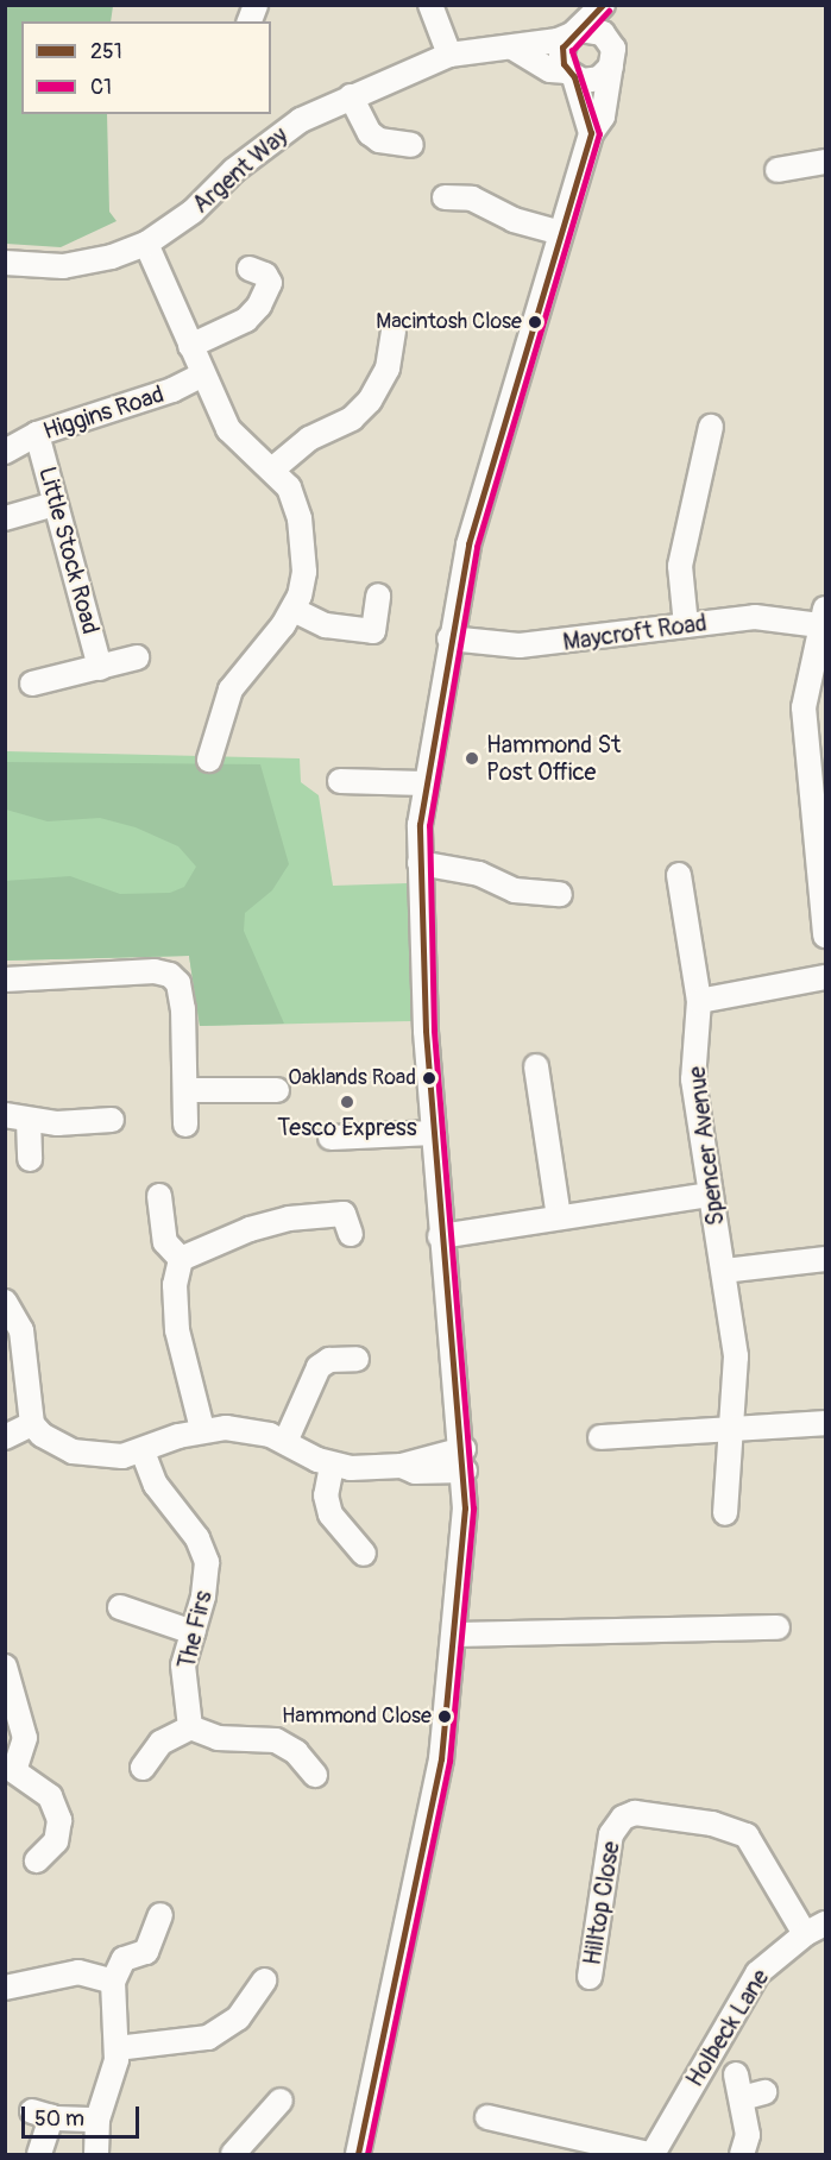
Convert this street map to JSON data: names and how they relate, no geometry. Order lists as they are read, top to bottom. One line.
{"streets":{"street":["Argent Way","Higgins Road","Little Stock Road","Maycroft Road","Spencer Avenue","The Firs","Hilltop Close","Holbeck Lane"]},"crossings":[["Higgins Road","Little Stock Road"],["Hilltop Close","Holbeck Lane"]],"places":["Macintosh Close","Hammond St Post Office","Oaklands Road","Tesco Express","Hammond Close"],"lines":["transit line 251","transit line C1"],"legend":["251","C1"],"scale_bar":"50 m"}
